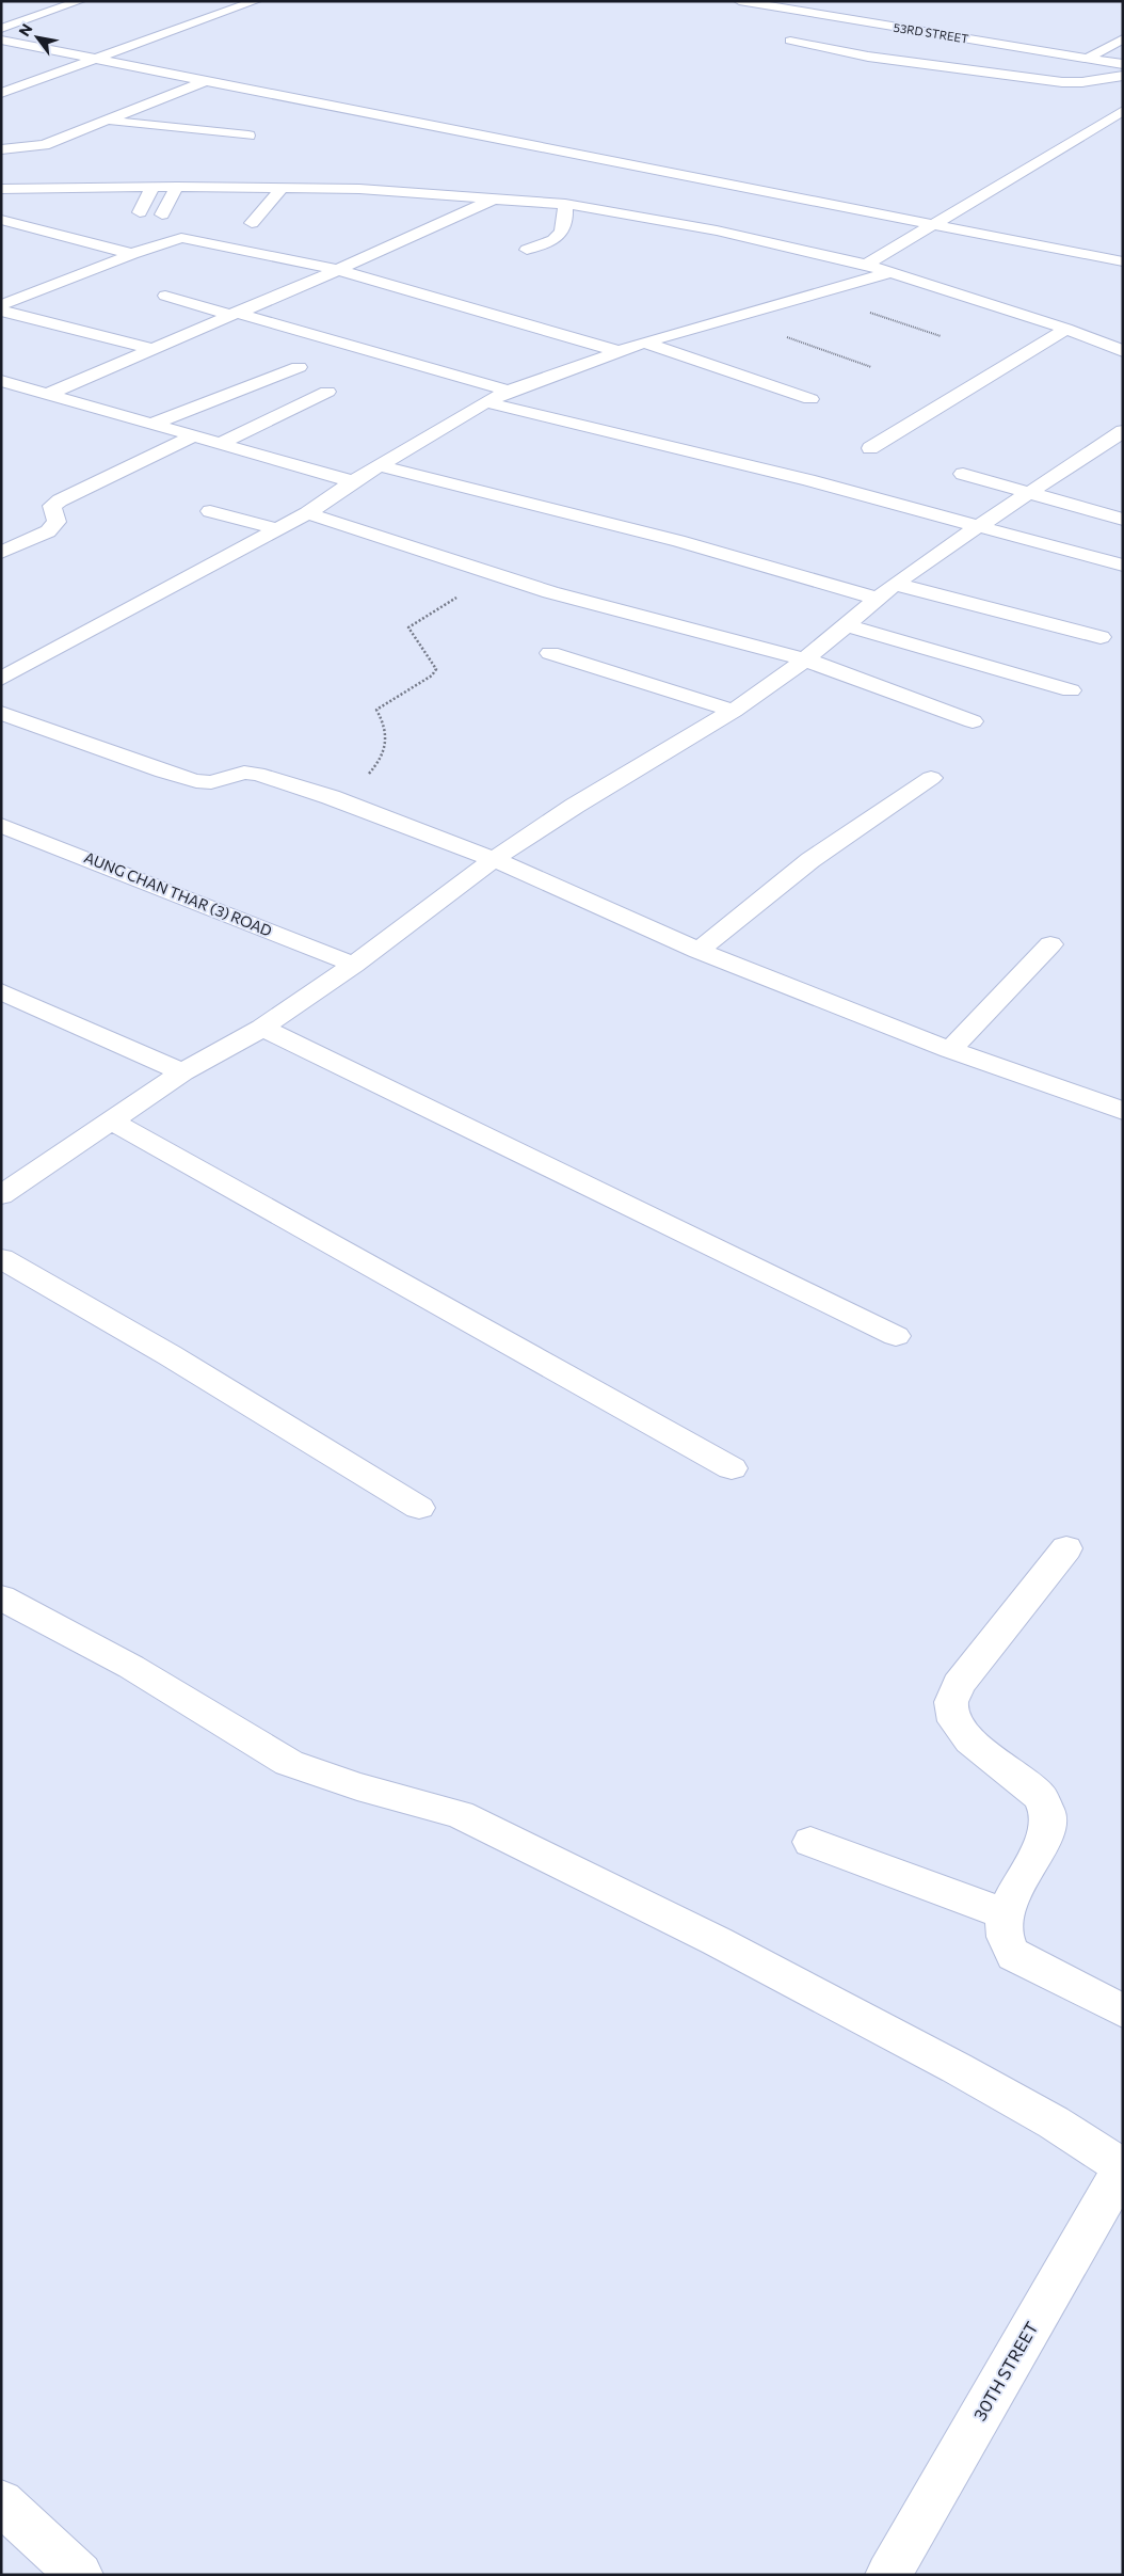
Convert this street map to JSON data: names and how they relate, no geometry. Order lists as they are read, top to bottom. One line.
{"streets":{"street":["53RD STREET","AUNG CHAN THAR (3) ROAD","30TH STREET"]},"north":"top left"}
